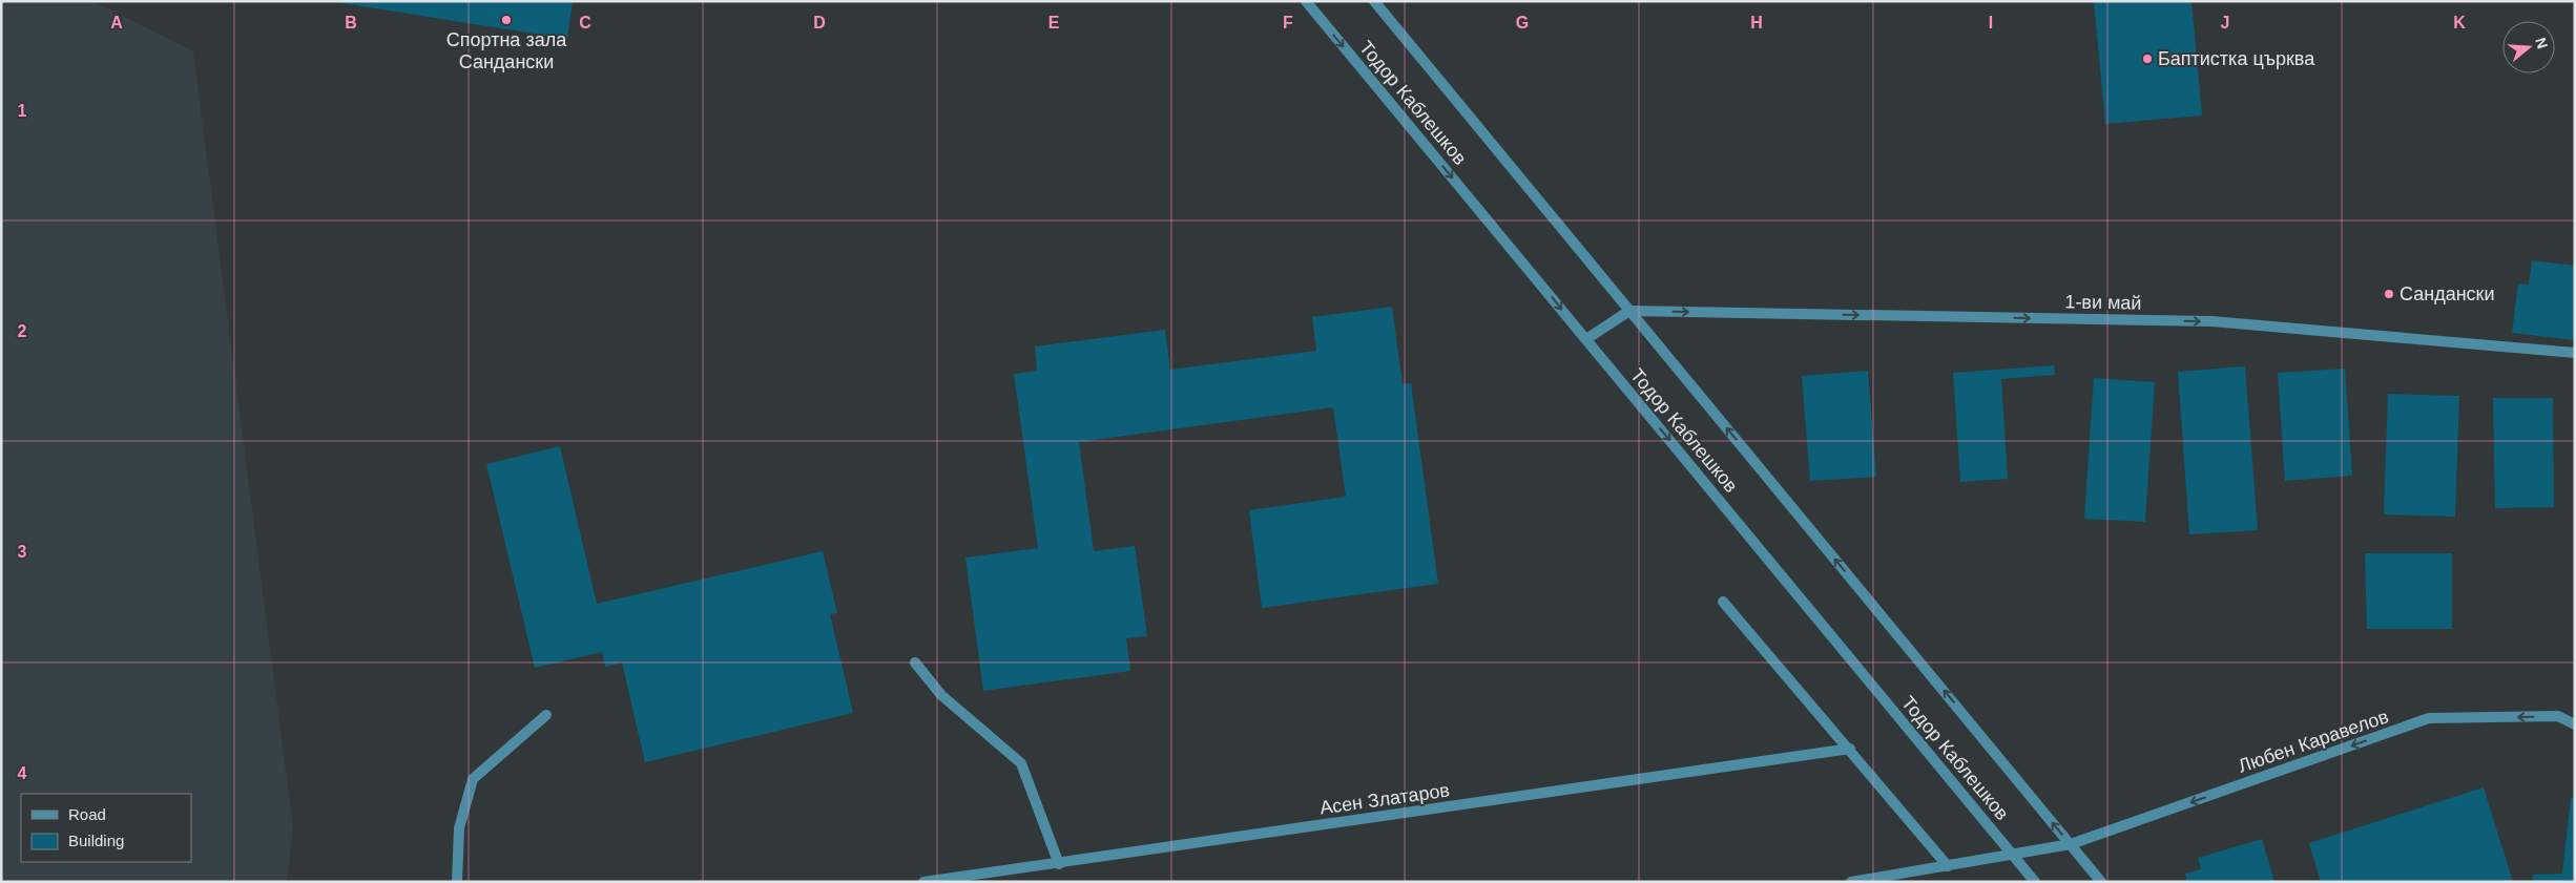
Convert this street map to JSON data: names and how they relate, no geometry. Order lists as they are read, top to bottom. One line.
{"streets":{"street":["Тодор Каблешков","1-ви май","Любен Каравелов","Асен Златаров"]},"crossings":[["Тодор Каблешков","1-ви май"],["Тодор Каблешков","Любен Каравелов"]],"one_way":["1-ви май","Любен Каравелов"],"places":["Спортна зала Сандански","Баптистка църква","Сандански"],"legend":["Road","Building"],"north":"right","grid":{"columns":["A","B","C","D","E","F","G","H","I","J","K"],"rows":["1","2","3","4"]}}
